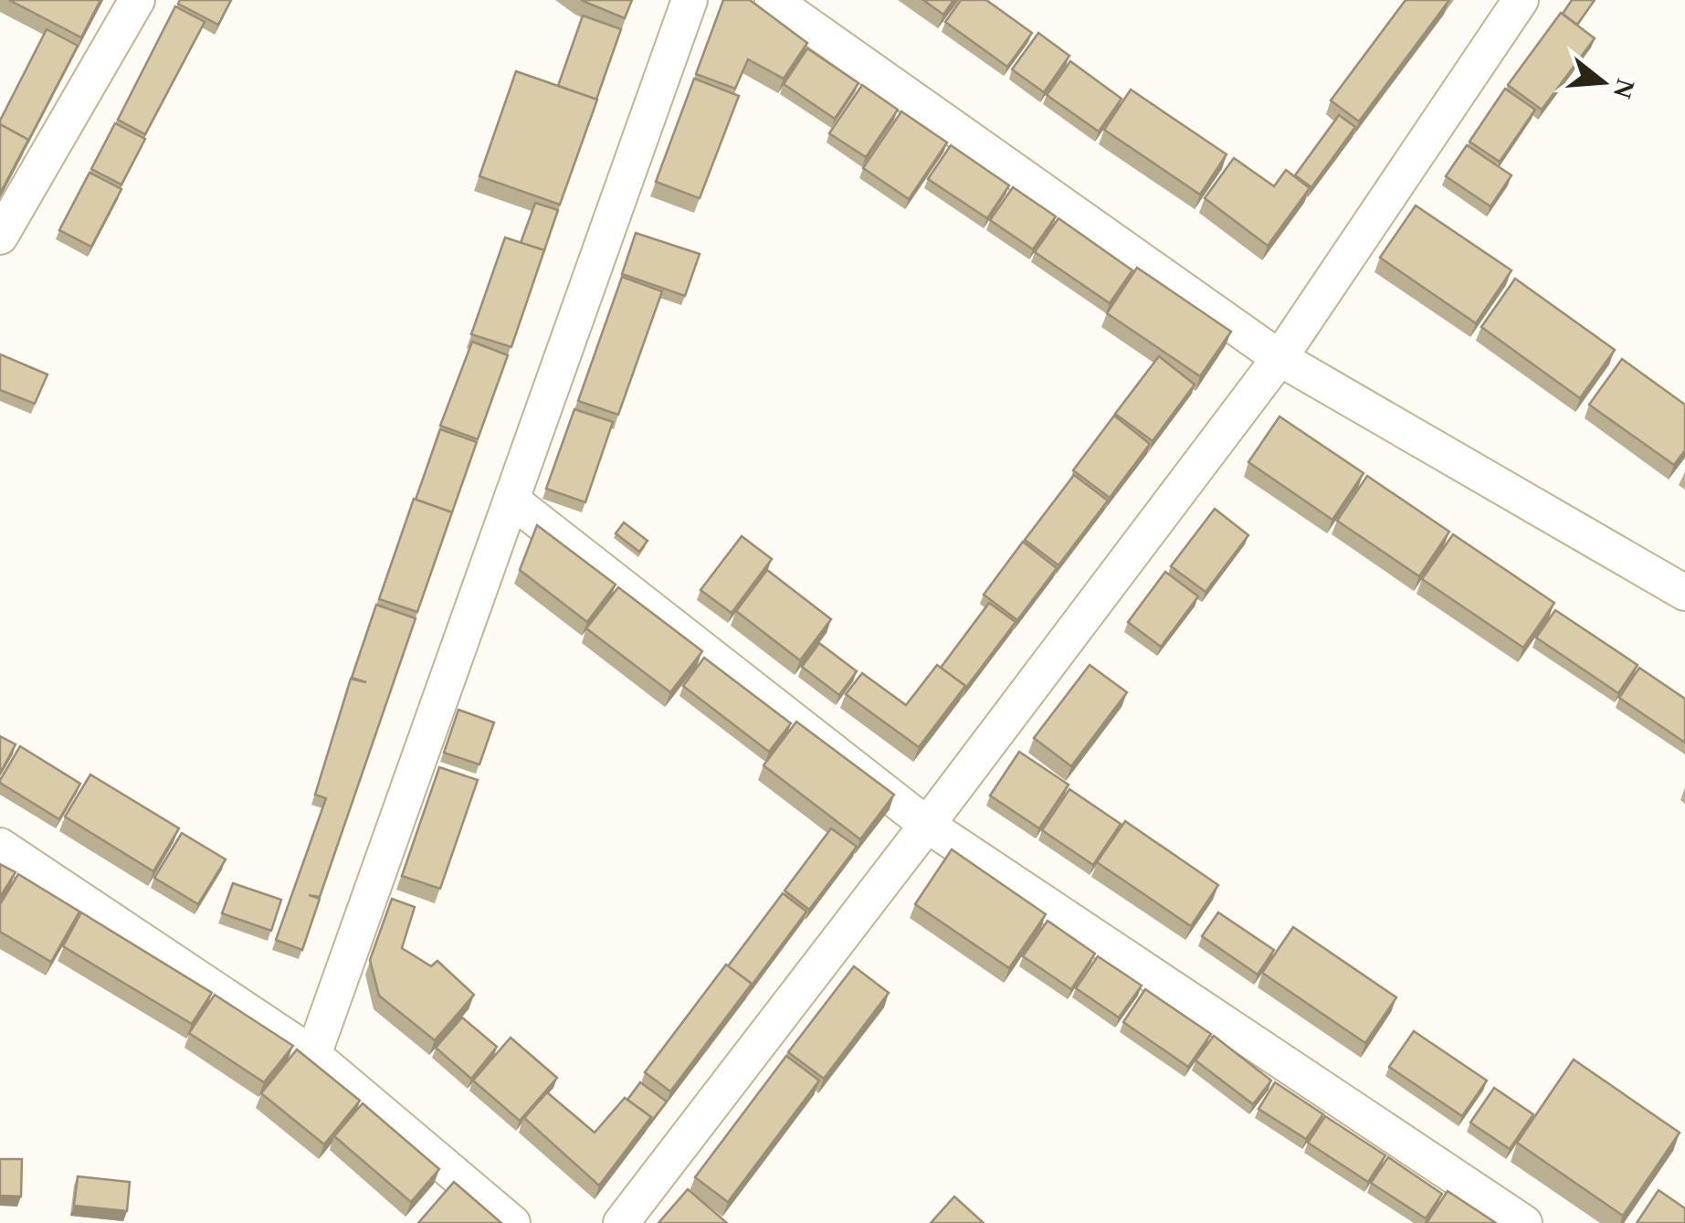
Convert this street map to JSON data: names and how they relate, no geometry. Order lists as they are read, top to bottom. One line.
{"north":"right"}
